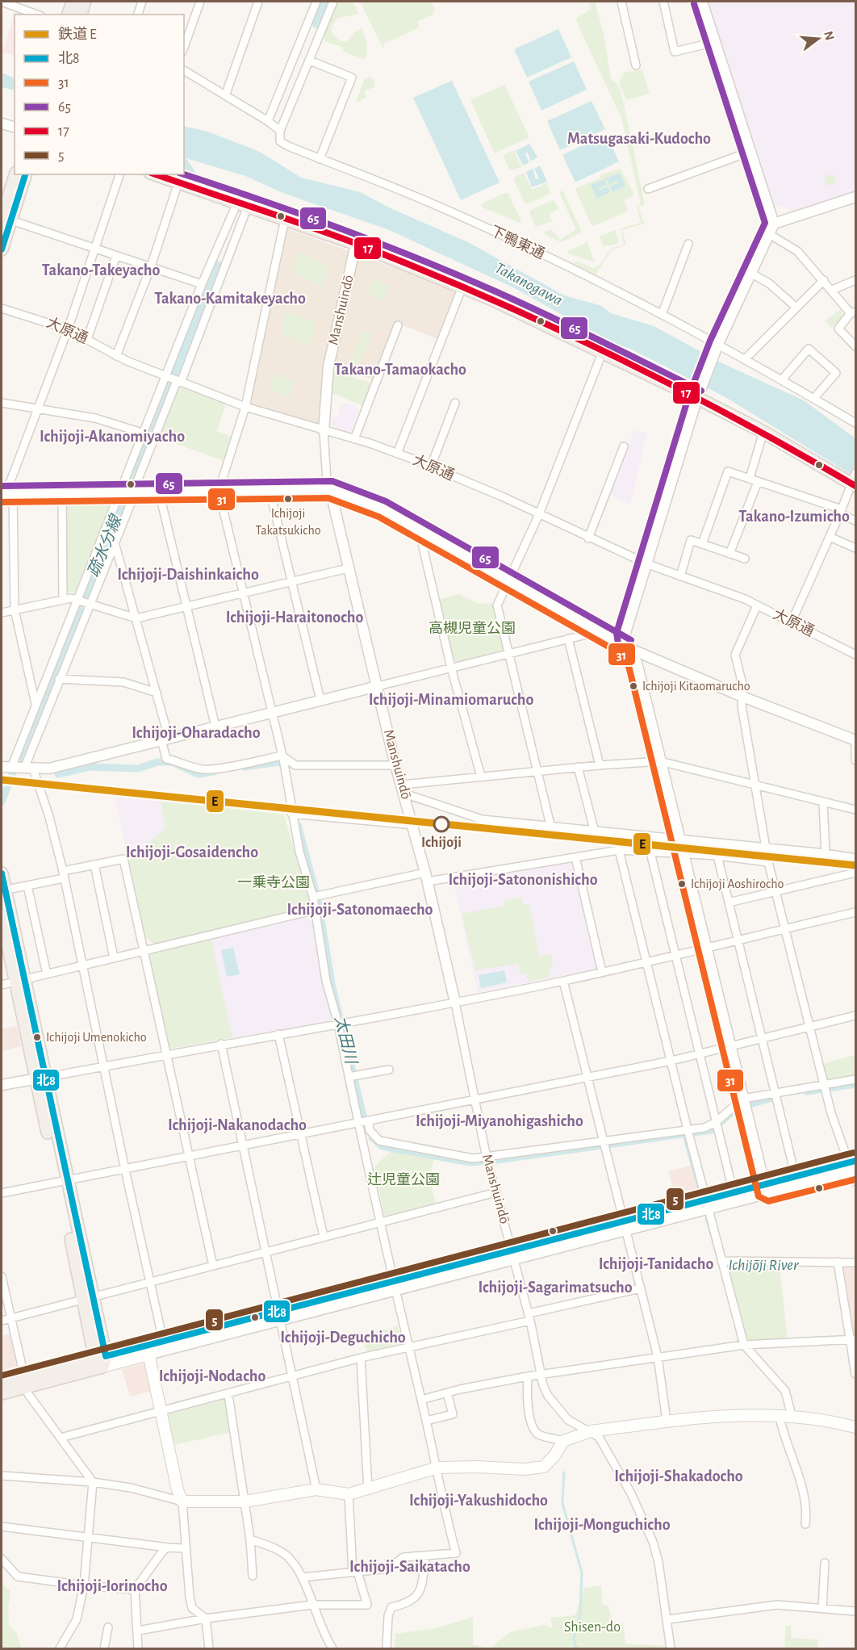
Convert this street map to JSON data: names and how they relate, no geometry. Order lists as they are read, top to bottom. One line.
{"streets":{"street":["下鴨東通","Manshuindō","大原通"]},"crossings":[["Manshuindō","大原通"]],"districts":["Matsugasaki-Kudocho","Takano-Takeyacho","Takano-Kamitakeyacho","Takano-Tamaokacho","Ichijoji-Akanomiyacho","Takano-Izumicho","Ichijoji-Daishinkaicho","Ichijoji-Haraitonocho","Ichijoji-Minamiomarucho","Ichijoji-Oharadacho","Ichijoji-Gosaidencho","Ichijoji-Satononishicho","Ichijoji-Satonomaecho","Ichijoji-Miyanohigashicho","Ichijoji-Nakanodacho","Ichijoji-Tanidacho","Ichijoji-Sagarimatsucho","Ichijoji-Deguchicho","Ichijoji-Nodacho","Ichijoji-Shakadocho","Ichijoji-Yakushidocho","Ichijoji-Monguchicho","Ichijoji-Saikatacho","Ichijoji-Iorinocho"],"water":["Takanogawa","疏水分線","太田川","Ichijōji River"],"parks":["高槻児童公園","一乗寺公園","辻児童公園","Shisen-do"],"places":["Ichijoji Takatsukicho","Ichijoji Kitaomarucho","Ichijoji","Ichijoji Aoshirocho","Ichijoji Umenokicho"],"lines":["transit line 65","transit line 北8","transit line 17","transit line 31","rail line E","transit line 5"],"legend":["鉄道 E","北8","31","65","17","5"],"north":"right"}
